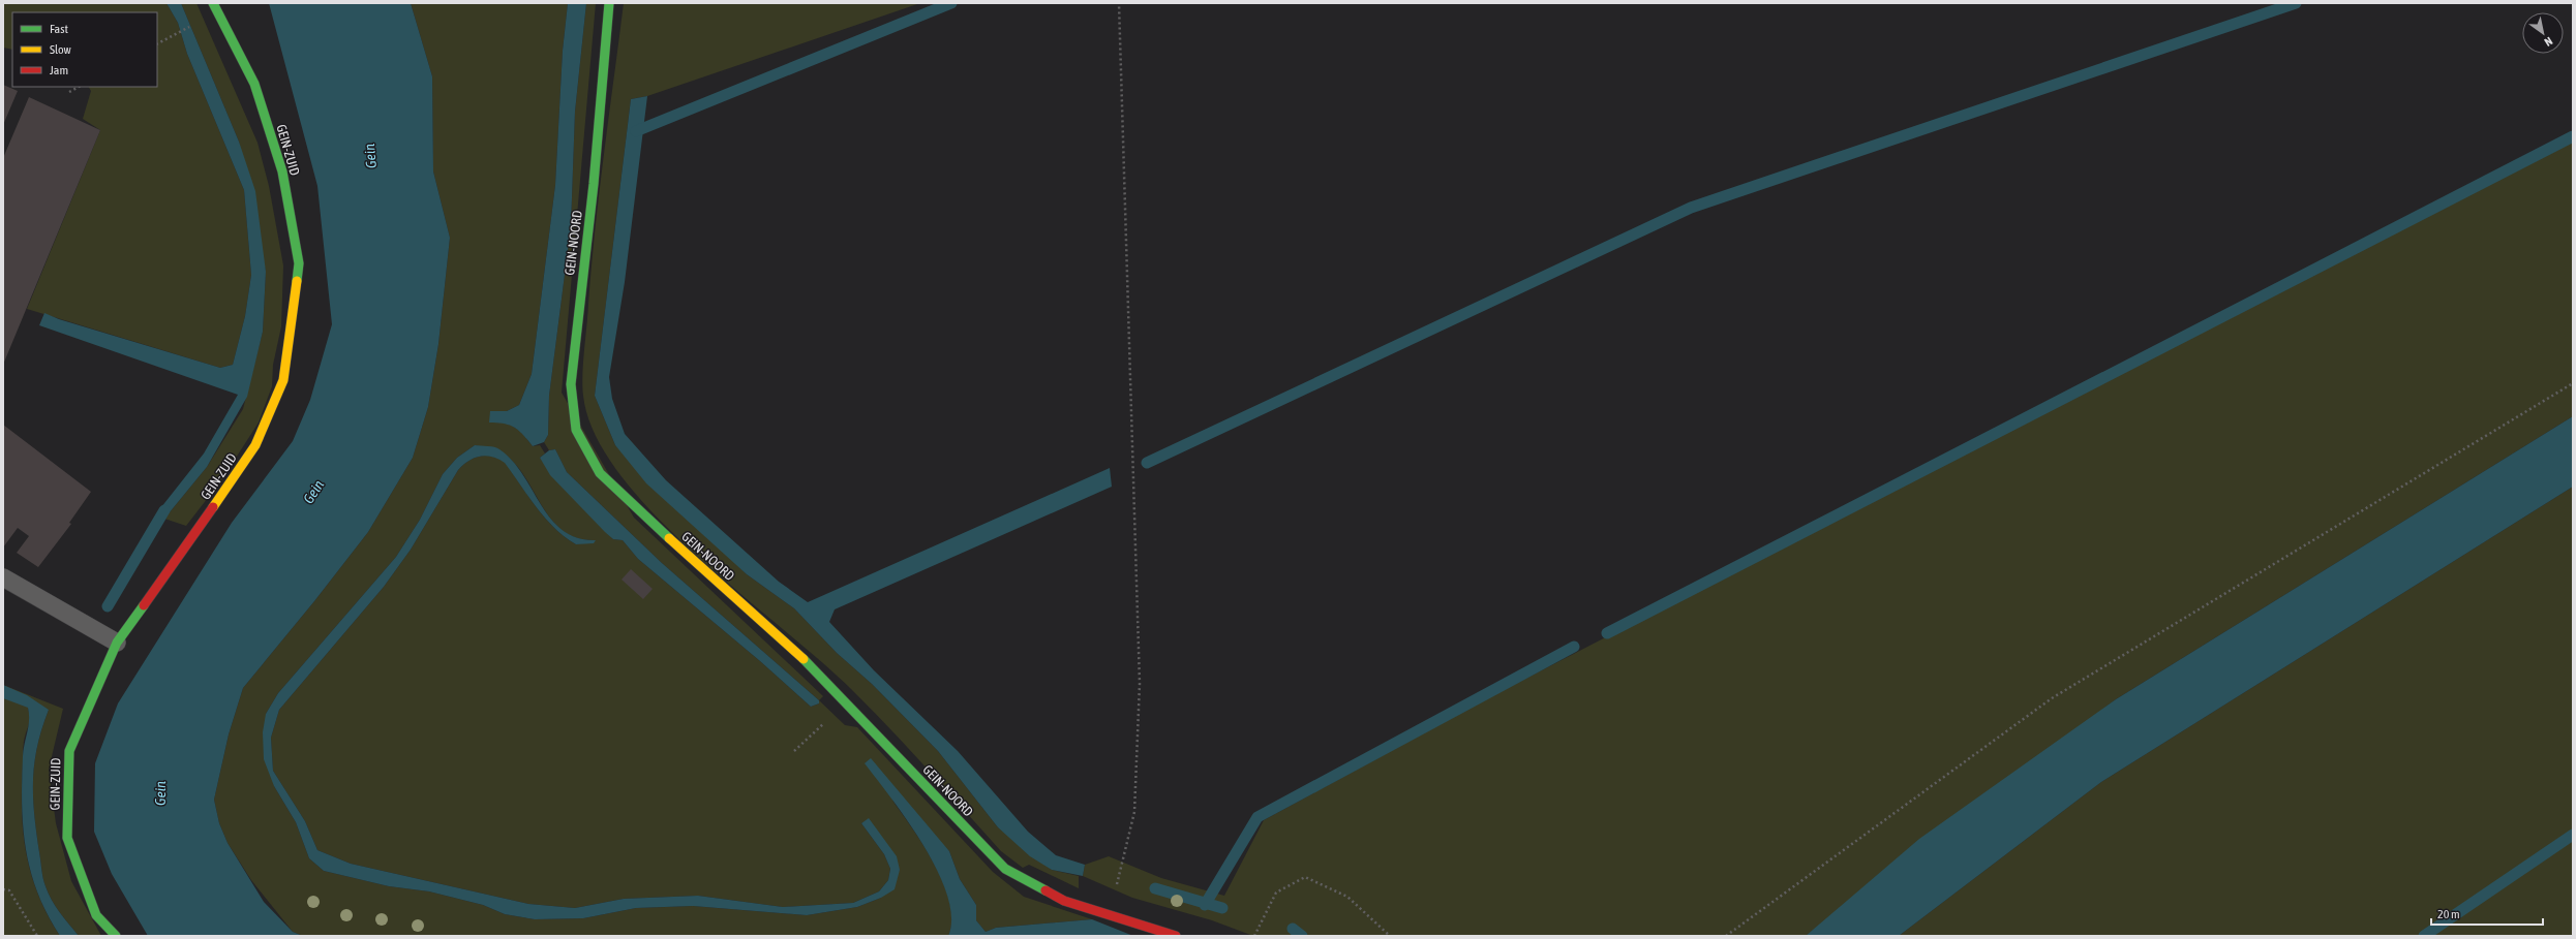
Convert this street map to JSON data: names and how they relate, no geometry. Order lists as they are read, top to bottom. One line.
{"streets":{"street":["GEIN-ZUID","GEIN-NOORD"]},"water":["Gein"],"legend":["Fast","Slow","Jam"],"scale_bar":"20 m","north":"bottom right"}
